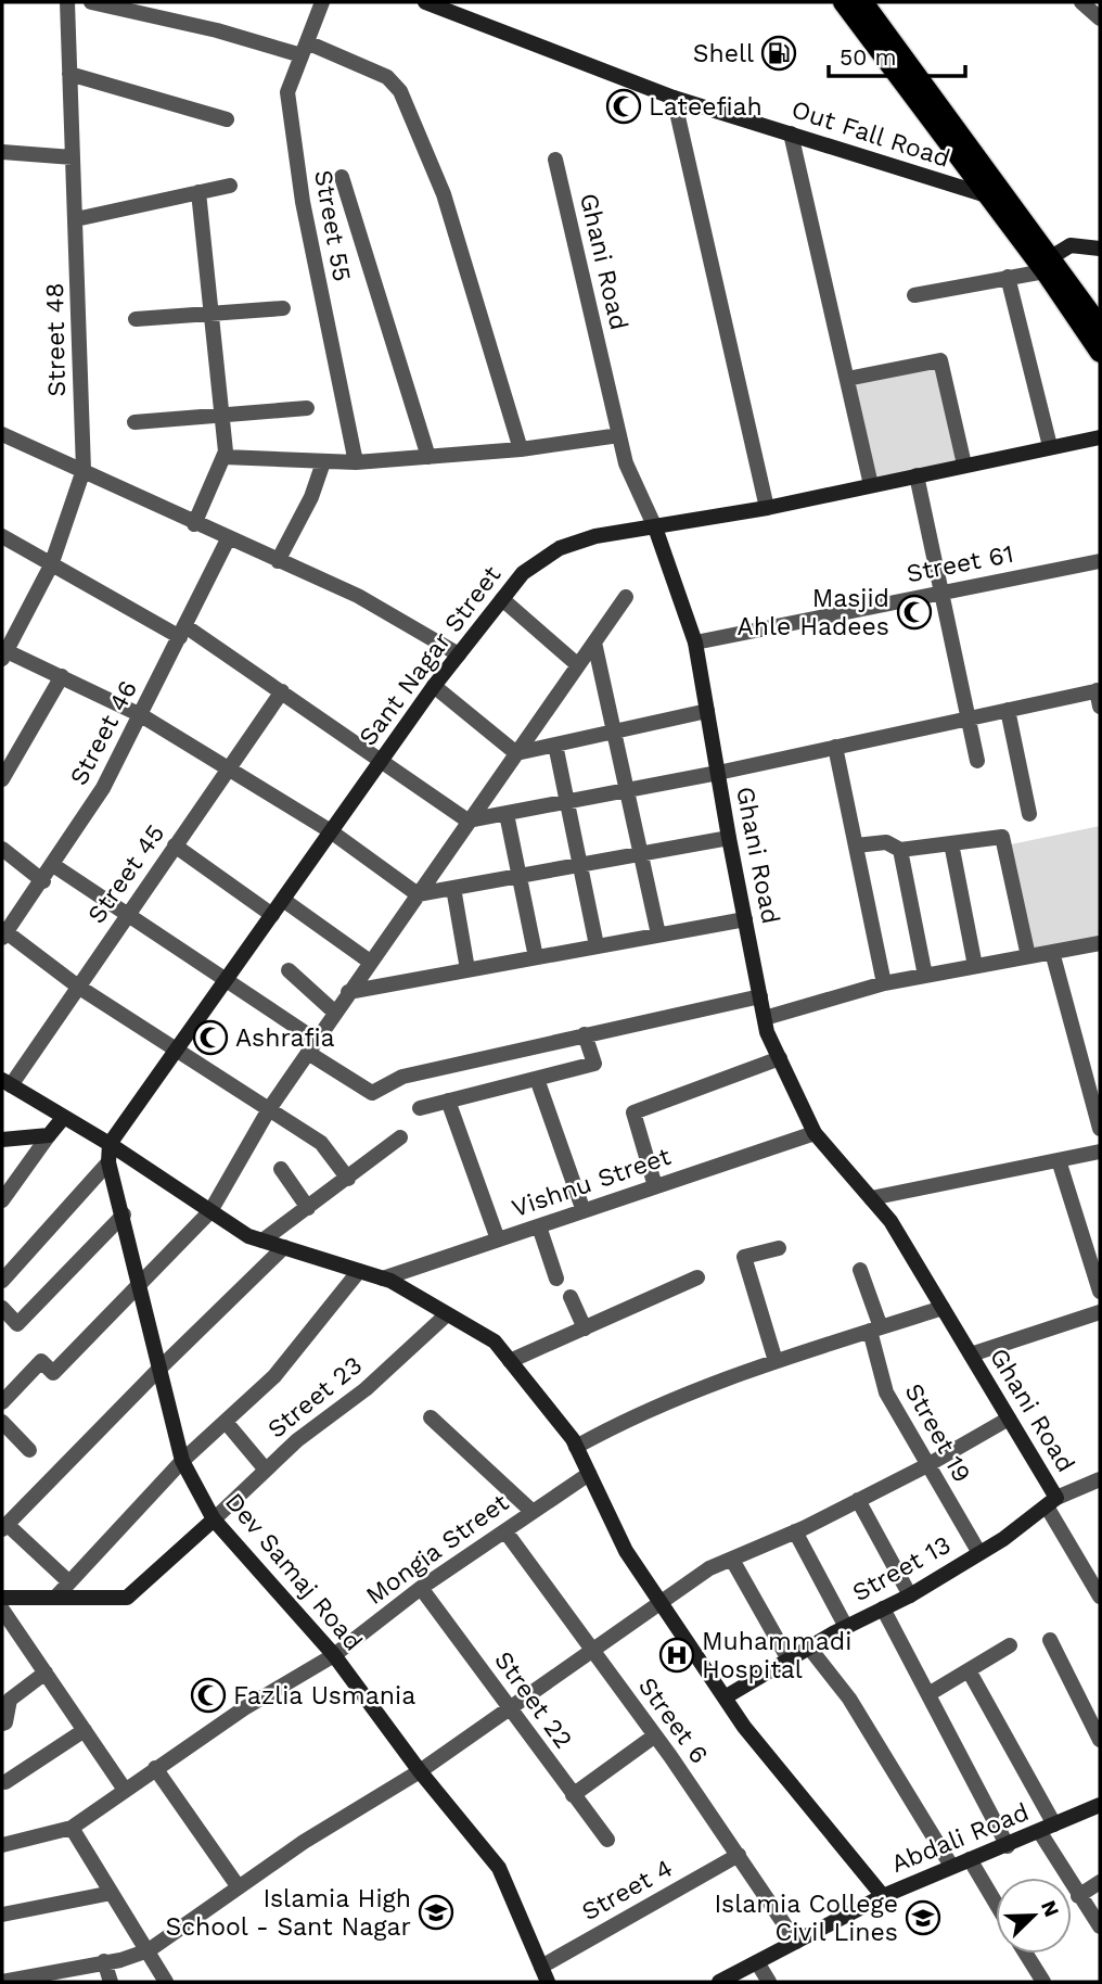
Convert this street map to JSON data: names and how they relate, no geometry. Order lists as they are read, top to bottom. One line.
{"streets":{"street":["Out Fall Road","Street 55","Ghani Road","Street 48","Street 61","Sant Nagar Street","Street 46","Street 45","Vishnu Street","Street 23","Street 19","Mongia Street","Street 13","Dev Samaj Road","Street 22","Street 6","Abdali Road","Street 4"]},"crossings":[["Ghani Road","Street 61"],["Ghani Road","Sant Nagar Street"],["Ghani Road","Vishnu Street"],["Ghani Road","Street 13"],["Sant Nagar Street","Dev Samaj Road"],["Street 23","Dev Samaj Road"],["Street 19","Street 13"],["Mongia Street","Dev Samaj Road"],["Mongia Street","Street 22"],["Mongia Street","Street 6"],["Dev Samaj Road","Street 4"],["Street 6","Abdali Road"],["Street 6","Street 4"]],"places":{"fuel station":["Shell"],"mosque":["Lateefiah","Masjid Ahle Hadees","Ashrafia","Fazlia Usmania"],"hospital":["Muhammadi Hospital"],"school or university":["Islamia High School - Sant Nagar","Islamia College Civil Lines"]},"scale_bar":"50 m","north":"top right"}
